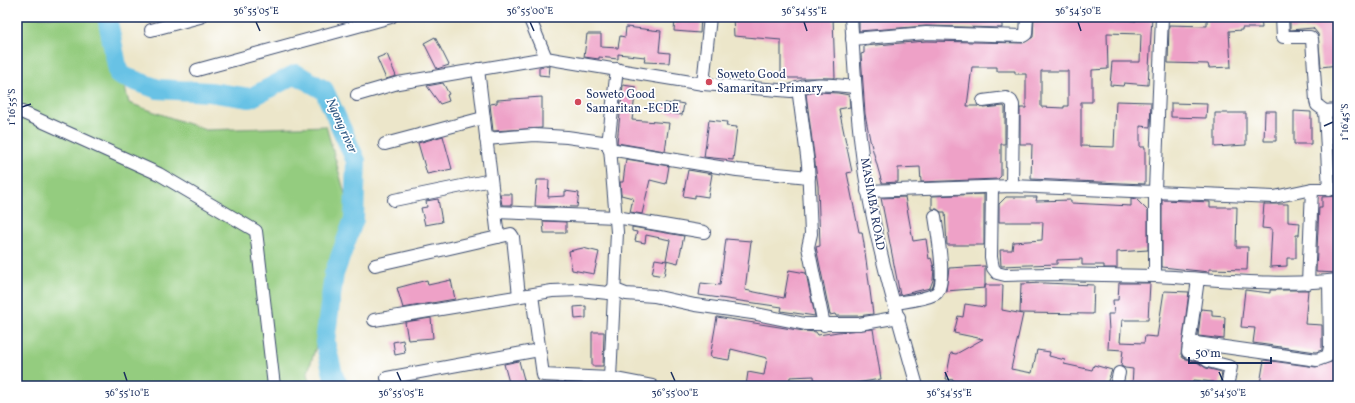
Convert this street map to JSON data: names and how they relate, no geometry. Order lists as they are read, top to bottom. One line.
{"streets":{"street":["MASIMBA ROAD"]},"water":["Ngong river"],"places":["Soweto Good Samaritan -Primary","Soweto Good Samaritan -ECDE"],"scale_bar":"50 m","coordinates":["36°55'05\"E","36°55'00\"E","36°54'55\"E","36°54'50\"E","1°16'55\"S","1°16'45\"S","36°55'10\"E"]}
